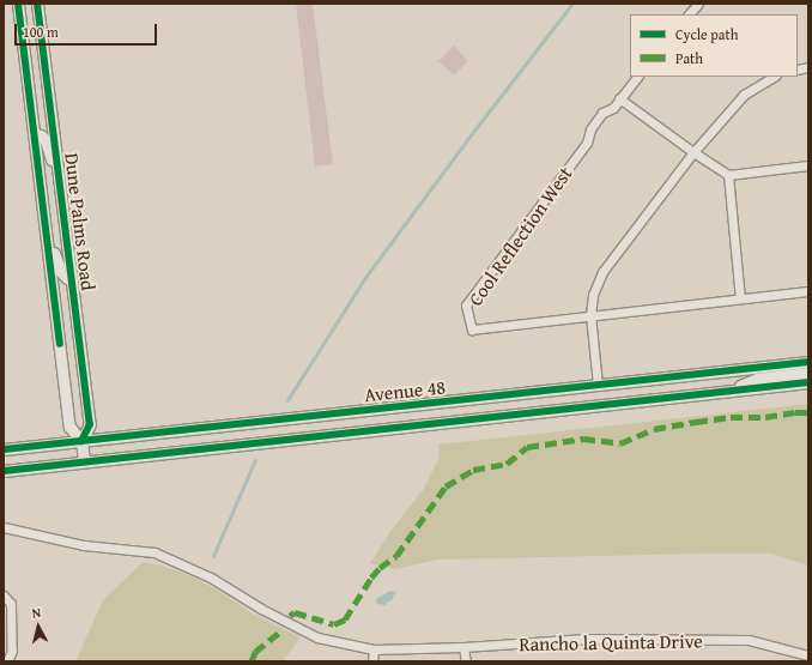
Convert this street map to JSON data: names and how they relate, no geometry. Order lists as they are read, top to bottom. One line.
{"streets":{"main road":["Dune Palms Road","Avenue 48"],"street":["Cool Reflection West","Rancho la Quinta Drive"]},"crossings":[["Dune Palms Road","Avenue 48"]],"legend":["Cycle path","Path"],"scale_bar":"100 m","north":"top"}
